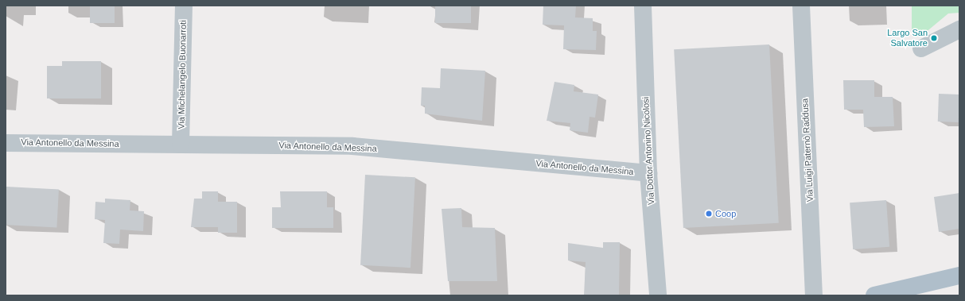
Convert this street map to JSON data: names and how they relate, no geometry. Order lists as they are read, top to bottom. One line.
{"streets":{"street":["Via Michelangelo Buonarroti","Via Antonello da Messina","Via Luigi Paternò Raddusa","Via Dottor Antonino Nicolosi"]},"crossings":[["Via Michelangelo Buonarroti","Via Antonello da Messina"],["Via Antonello da Messina","Via Dottor Antonino Nicolosi"]],"places":["Largo San Salvatore","Coop"]}
